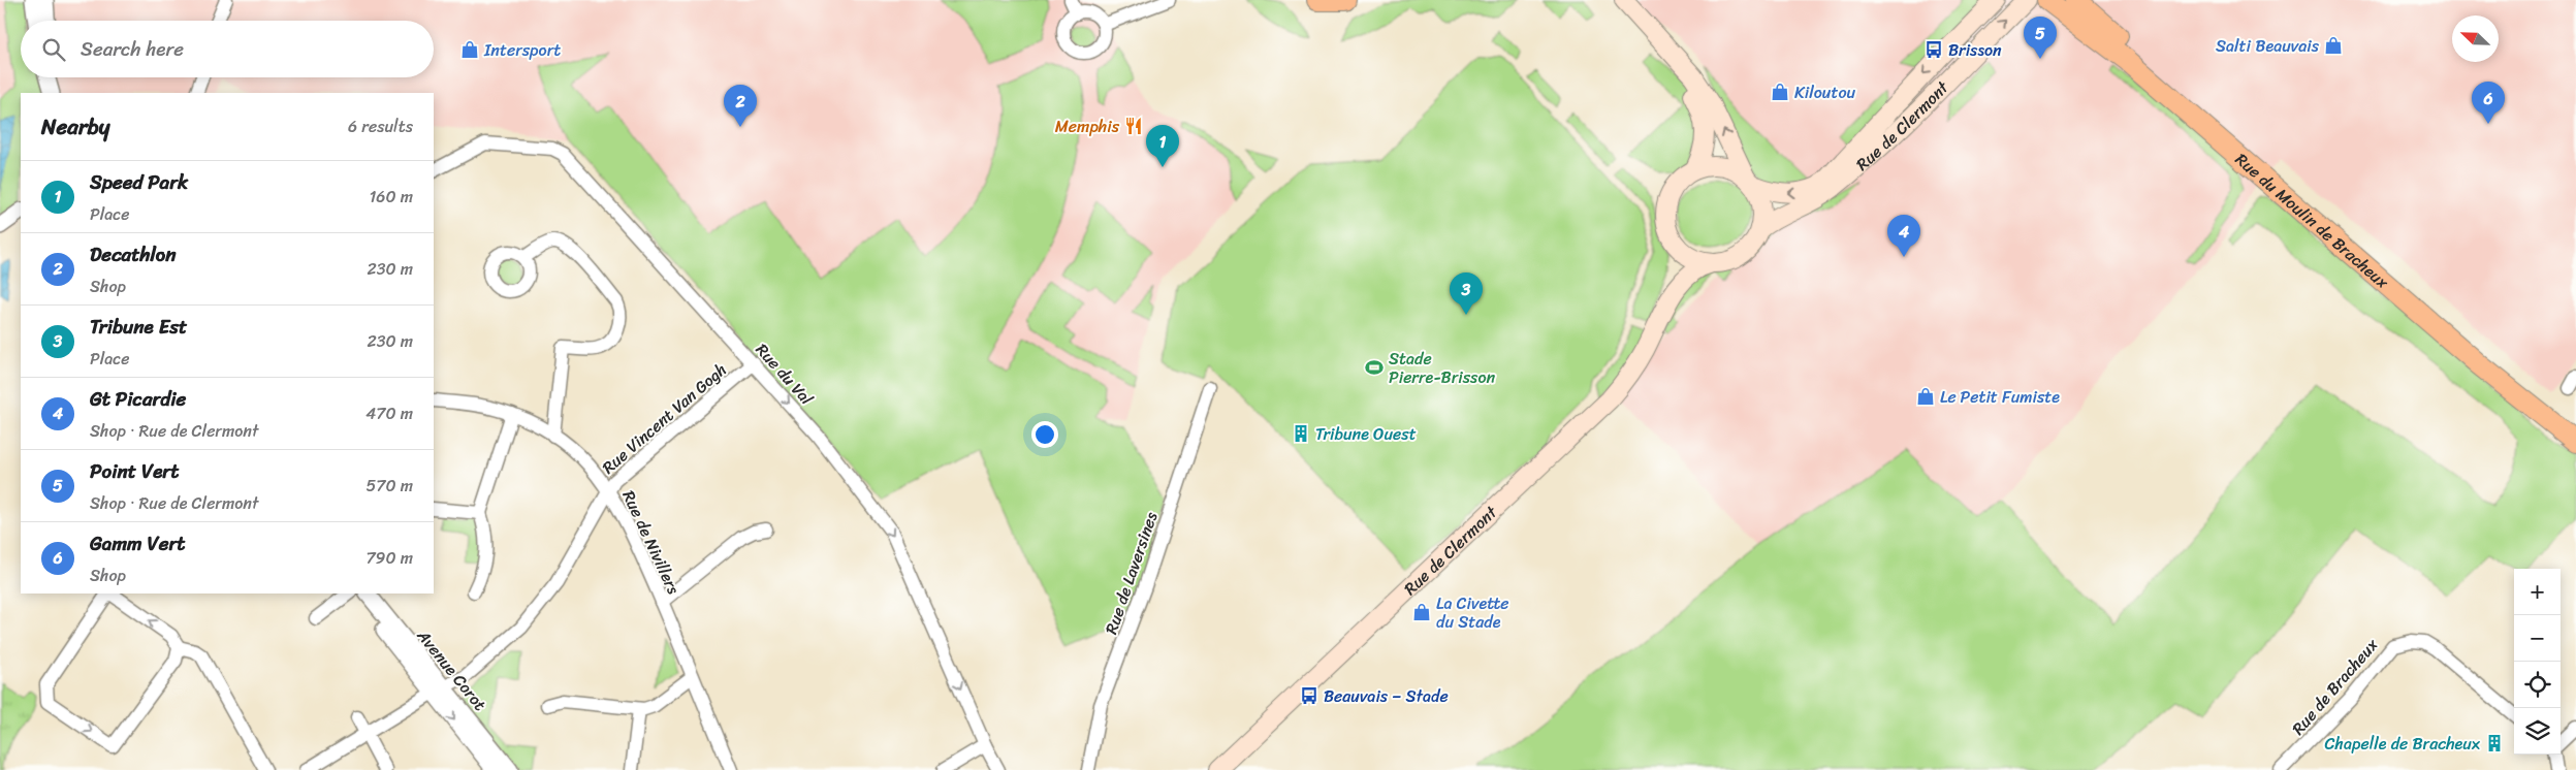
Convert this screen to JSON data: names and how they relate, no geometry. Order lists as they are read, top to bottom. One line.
{"streets":{"main road":["Rue de Clermont","Rue du Moulin de Bracheux"],"street":["Rue du Val","Rue Vincent Van Gogh","Rue de Nivillers","Rue de Laversines","Avenue Corot","Rue de Bracheux"]},"crossings":[["Rue du Val","Rue Vincent Van Gogh"],["Rue Vincent Van Gogh","Rue de Nivillers"],["Rue Vincent Van Gogh","Avenue Corot"]],"one_way":["Rue du Val"],"places":{"shop":["Salti Beauvais","Intersport","Kiloutou","Le Petit Fumiste","La Civette du Stade"],"bus stop":["Brisson","Beauvais – Stade"],"restaurant":["Memphis"],"sports":["Stade Pierre-Brisson"],"building":["Tribune Ouest","Chapelle de Bracheux"]},"north":"top left","page":{"pins":["5","6","2","1","4","3"],"search":"Search here","heading":["Nearby","6 results"],"list":[{"mark":"1","name":"Speed Park","note":"Place","value":"160 m"},{"mark":"2","name":"Decathlon","note":"Shop","value":"230 m"},{"mark":"3","name":"Tribune Est","note":"Place","value":"230 m"},{"mark":"4","name":"Gt Picardie","note":"Shop · Rue de Clermont","value":"470 m"},{"mark":"5","name":"Point Vert","note":"Shop · Rue de Clermont","value":"570 m"},{"mark":"6","name":"Gamm Vert","note":"Shop","value":"790 m"}],"map_buttons":["+","−"]}}
